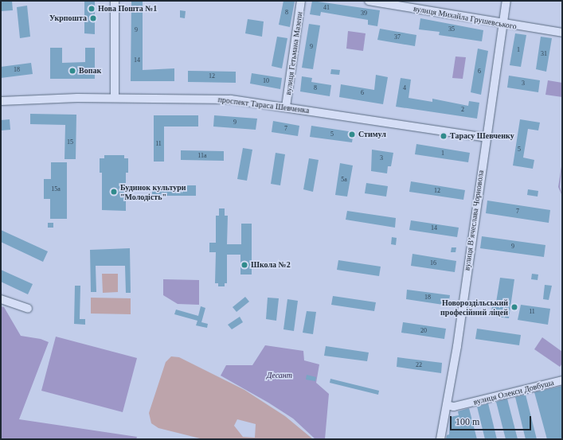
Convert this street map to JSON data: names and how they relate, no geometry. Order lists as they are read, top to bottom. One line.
{"streets":{"street":["вулиця Михайла Грушевського","вулиця Гетьмана Мазепи","проспект Тараса Шевченка","вулиця Вʼячеслава Чорновола","вулиця Олекси Довбуша"]},"crossings":[["вулиця Михайла Грушевського","вулиця Вʼячеслава Чорновола"],["вулиця Гетьмана Мазепи","проспект Тараса Шевченка"],["проспект Тараса Шевченка","вулиця Вʼячеслава Чорновола"],["вулиця Вʼячеслава Чорновола","вулиця Олекси Довбуша"]],"parks":["Десант"],"places":["Нова Пошта №1","Укрпошта","Вопак","Стимул","Тарасу Шевченку","Будинок культури \"Молодість\"","Школа №2","Новороздільський професійний ліцей"],"house_numbers":["41","8","39","35","9","37","9","1","31","14","18","6","12","10","3","8","4","6","2","9","7","5","15","11","5","1","11а","3","5а","15а","12","7","14","9","16","18","11","20","22"],"scale_bar":"100 m"}
